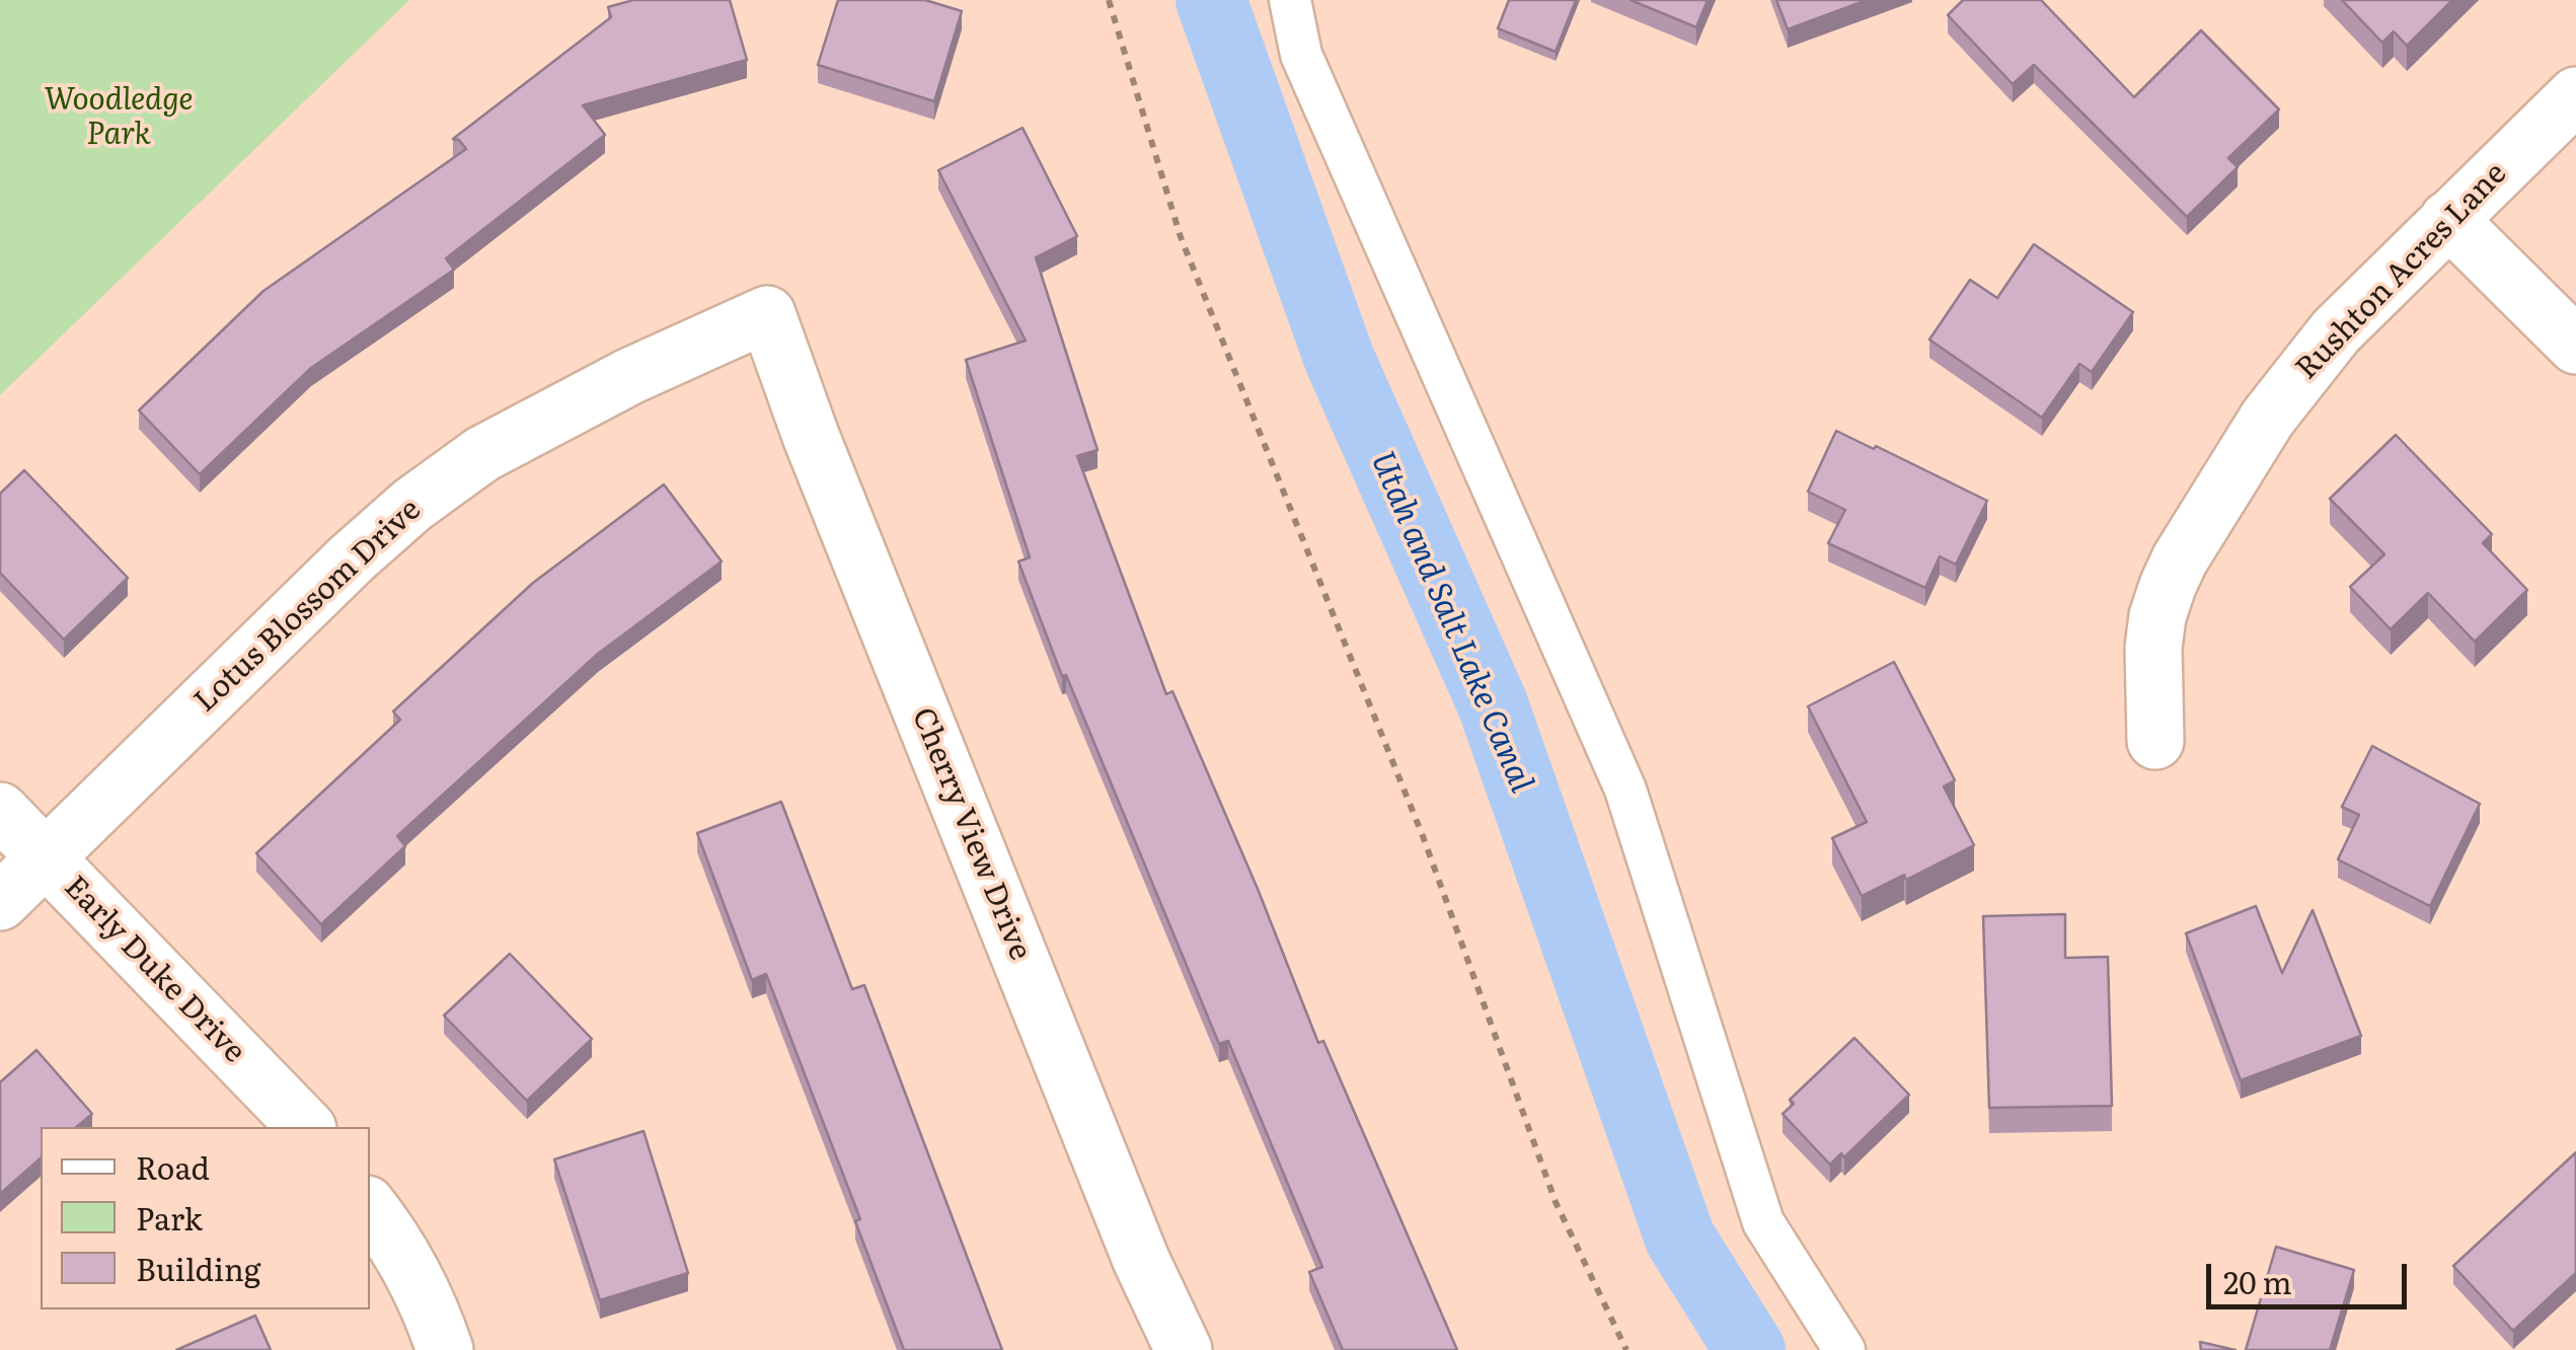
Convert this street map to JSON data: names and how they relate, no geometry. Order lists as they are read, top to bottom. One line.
{"streets":{"street":["Rushton Acres Lane","Lotus Blossom Drive","Cherry View Drive","Early Duke Drive"]},"crossings":[["Lotus Blossom Drive","Cherry View Drive"],["Lotus Blossom Drive","Early Duke Drive"]],"water":["Utah and Salt Lake Canal"],"parks":["Woodledge Park"],"legend":["Road","Park","Building"],"scale_bar":"20 m"}
